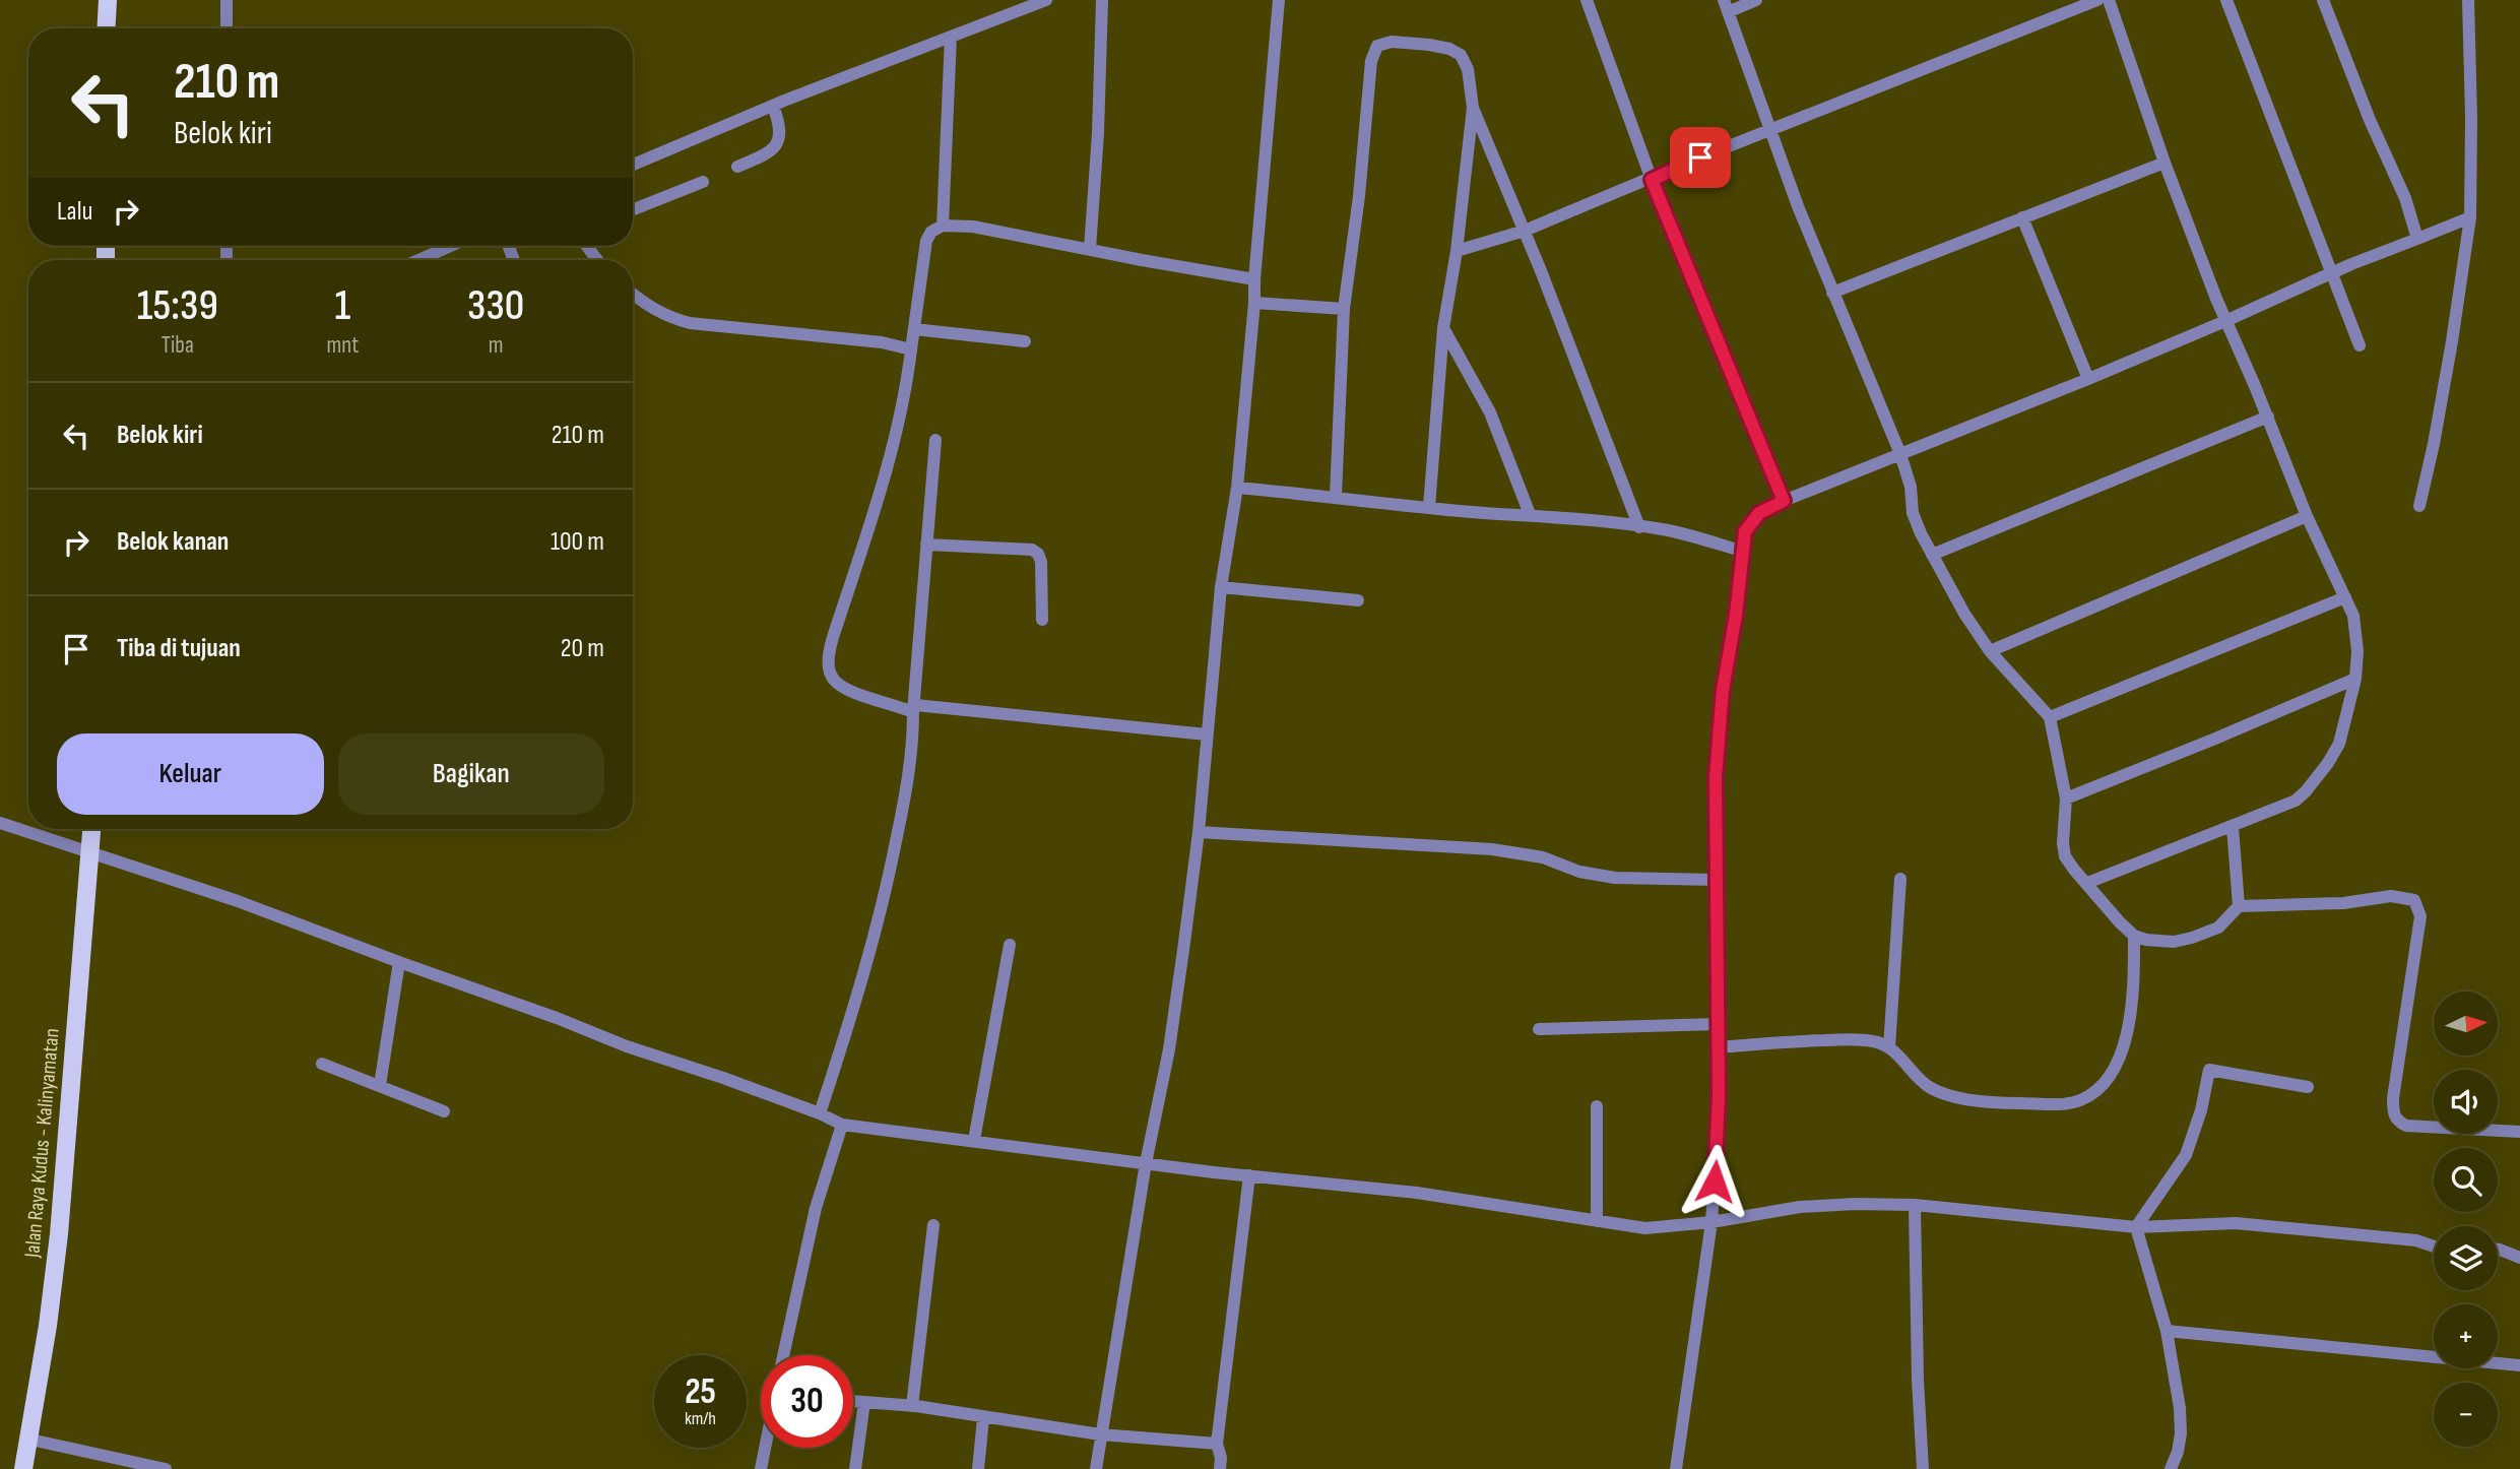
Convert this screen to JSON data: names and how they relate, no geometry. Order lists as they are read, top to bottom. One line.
{"streets":{"main road":["Jalan Raya Kudus - Kalinyamatan"]},"north":"right","page":{"turn":["210 m","Belok kiri"],"then":"Lalu","eta":["15:39","Tiba","1","mnt","330","m"],"list":[{"name":"Belok kiri","value":"210 m"},{"name":"Belok kanan","value":"100 m"},{"name":"Tiba di tujuan","value":"20 m"}],"buttons":["Keluar","Bagikan"],"map_buttons":["+","−"],"speed":"25 km/h","limit":"30"}}
